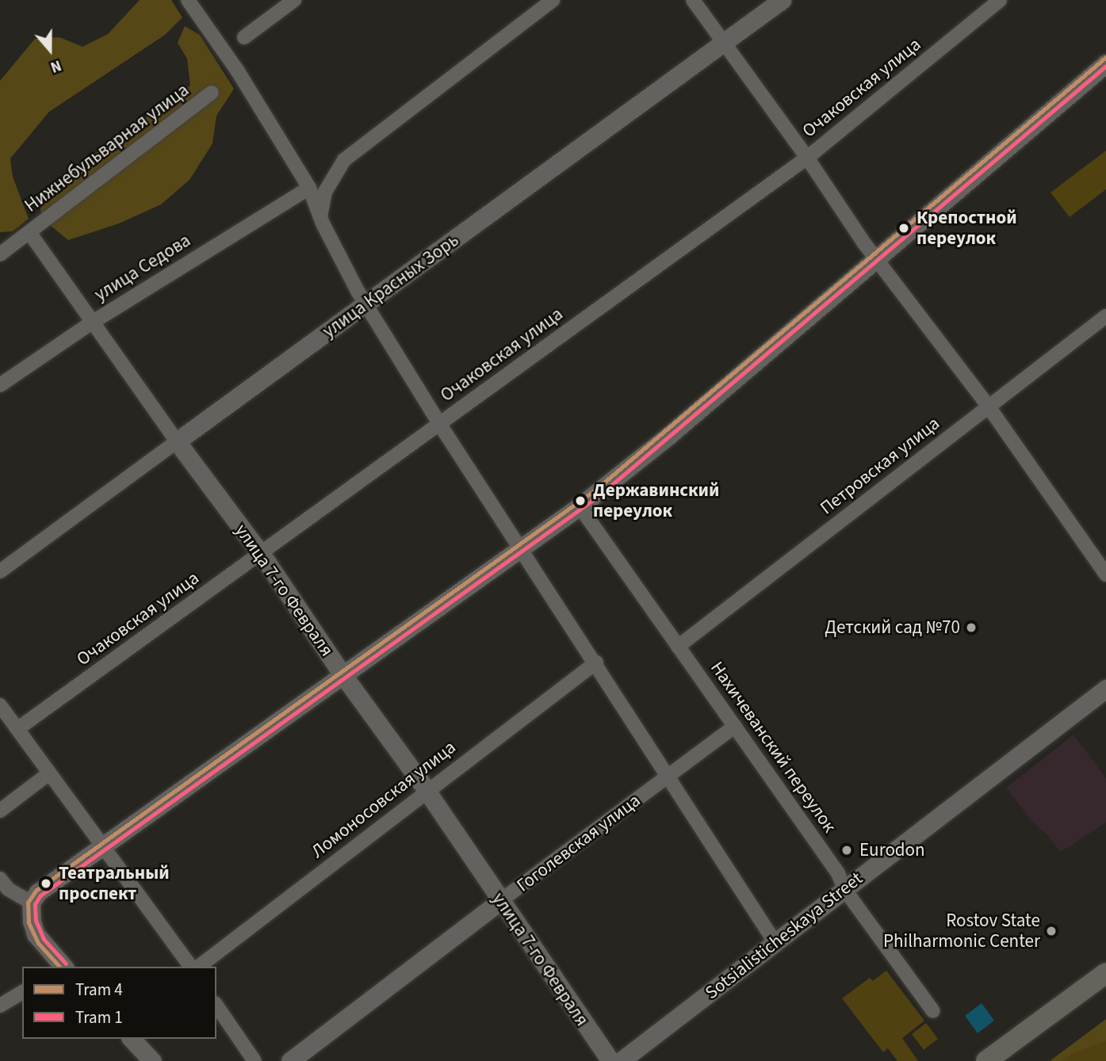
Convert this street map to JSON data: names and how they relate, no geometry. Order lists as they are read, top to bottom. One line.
{"streets":{"street":["Очаковская улица","Нижнебульварная улица","улица Седова","улица Красных Зорь","Петровская улица","улица 7-го Февраля","Нахичеванский переулок","Ломоносовская улица","Гоголевская улица","Sotsialisticheskaya Street"]},"crossings":[["Очаковская улица","улица 7-го Февраля"],["Нижнебульварная улица","улица 7-го Февраля"],["улица Седова","улица 7-го Февраля"],["улица Красных Зорь","улица 7-го Февраля"],["Петровская улица","Нахичеванский переулок"],["улица 7-го Февраля","Ломоносовская улица"],["улица 7-го Февраля","Гоголевская улица"],["Нахичеванский переулок","Гоголевская улица"],["Нахичеванский переулок","Sotsialisticheskaya Street"]],"places":["Крепостной переулок","Державинский переулок","Детский сад №70","Eurodon","Театральный проспект","Rostov State Philharmonic Center"],"lines":["tram line 4","tram line 1"],"legend":["Tram 4","Tram 1"],"north":"bottom"}
